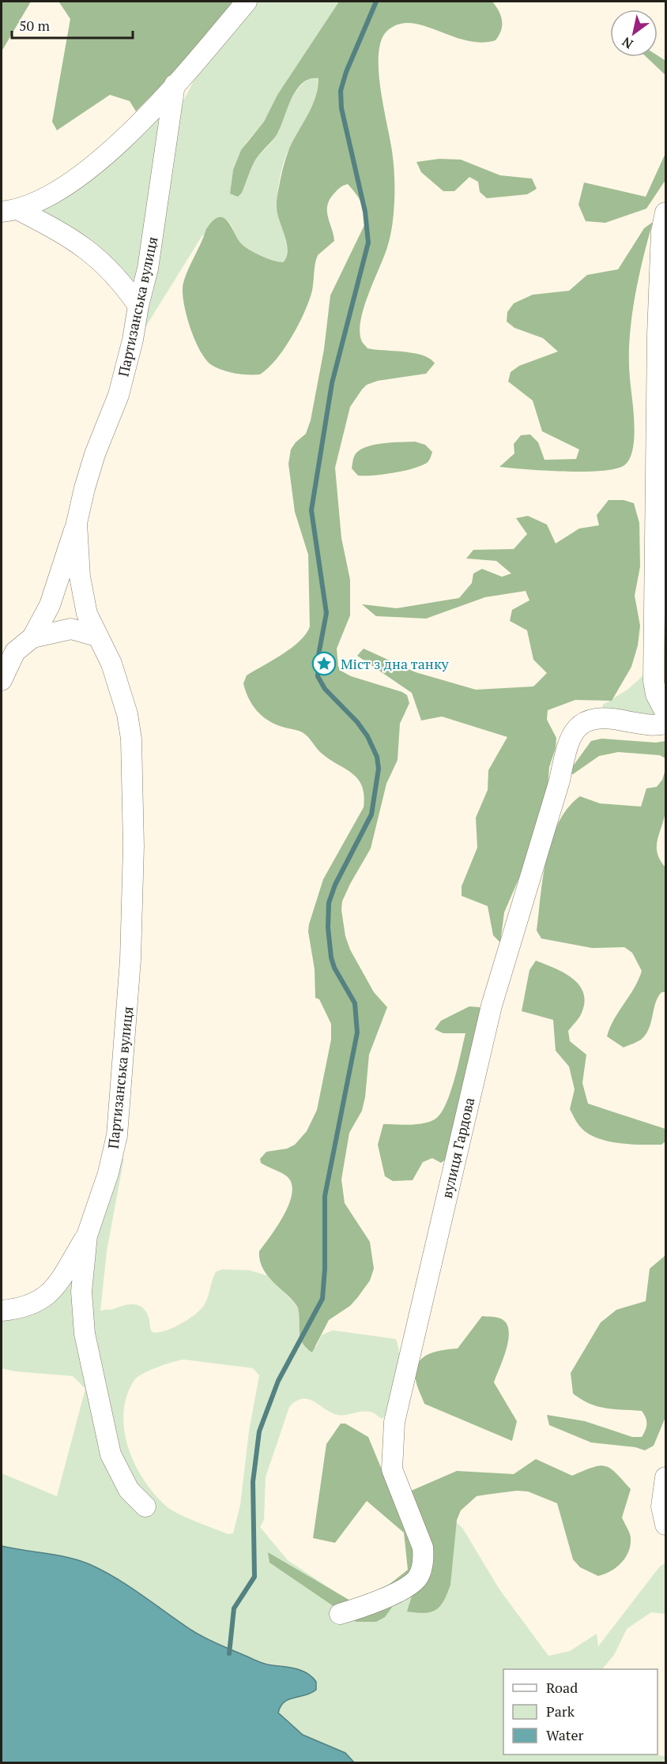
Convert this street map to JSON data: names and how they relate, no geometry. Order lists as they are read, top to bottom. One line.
{"streets":{"street":["Партизанська вулиця","вулиця Гардова"]},"places":{"place":["Міст з дна танку"]},"legend":["Road","Park","Water"],"scale_bar":"50 m","north":"bottom left"}
